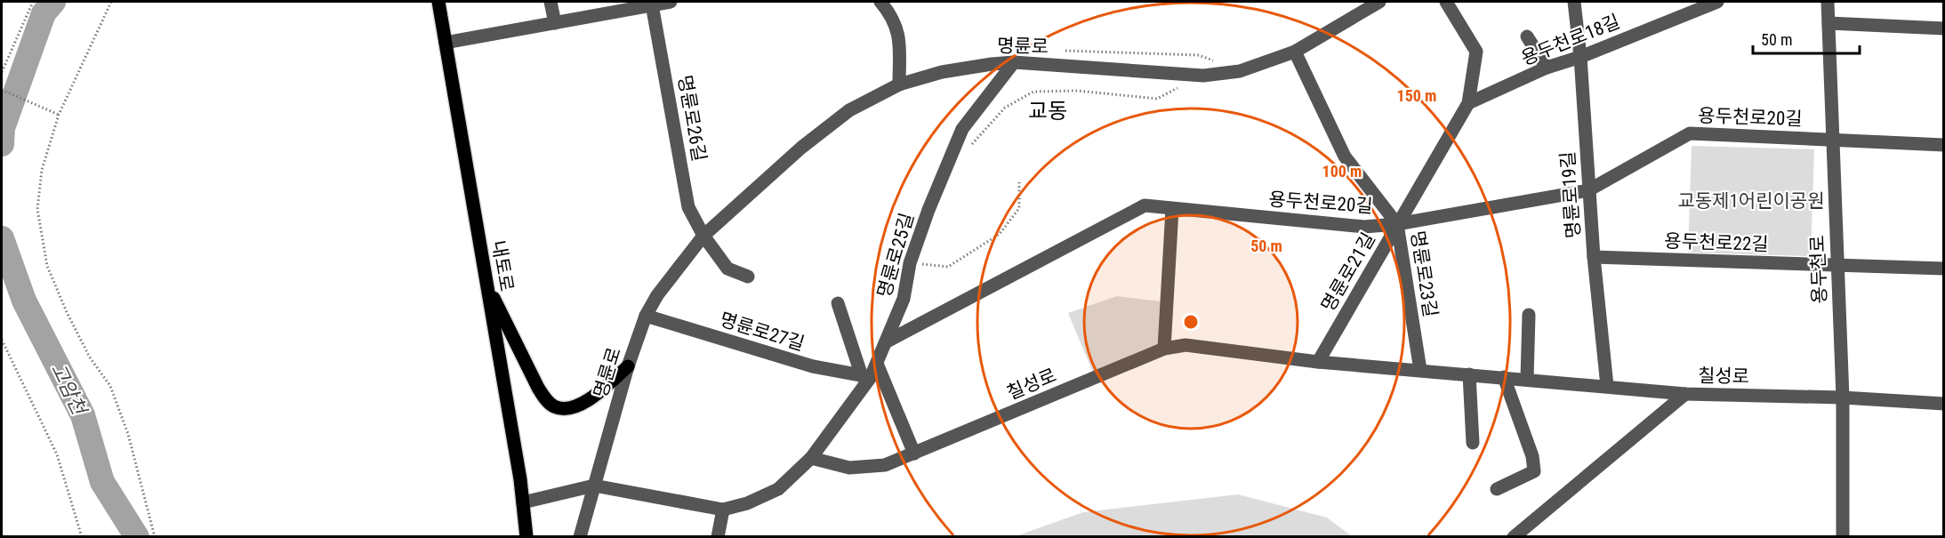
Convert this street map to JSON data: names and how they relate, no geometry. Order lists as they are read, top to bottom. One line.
{"streets":{"main road":["내토로"],"street":["용두천로18길","명륜로","용두천로20길","명륜로26길","명륜로19길","용두천로22길","명륜로25길","용두천로","명륜로21길","명륜로23길","명륜로27길","칠성로"]},"crossings":[["용두천로18길","명륜로19길"],["용두천로18길","명륜로21길"],["명륜로","명륜로26길"],["명륜로","명륜로25길"],["명륜로","명륜로23길"],["명륜로","명륜로27길"],["용두천로20길","명륜로19길"],["용두천로20길","명륜로25길"],["용두천로20길","용두천로"],["용두천로20길","명륜로21길"],["용두천로20길","명륜로23길"],["명륜로19길","용두천로22길"],["명륜로19길","칠성로"],["용두천로22길","용두천로"],["명륜로25길","명륜로27길"],["명륜로25길","칠성로"],["용두천로","칠성로"],["명륜로21길","명륜로23길"],["명륜로21길","칠성로"],["명륜로23길","칠성로"]],"districts":["교동"],"water":["고암천"],"parks":["교동제1어린이공원"],"scale_bar":"50 m","rings":["150 m","100 m","50 m"]}
